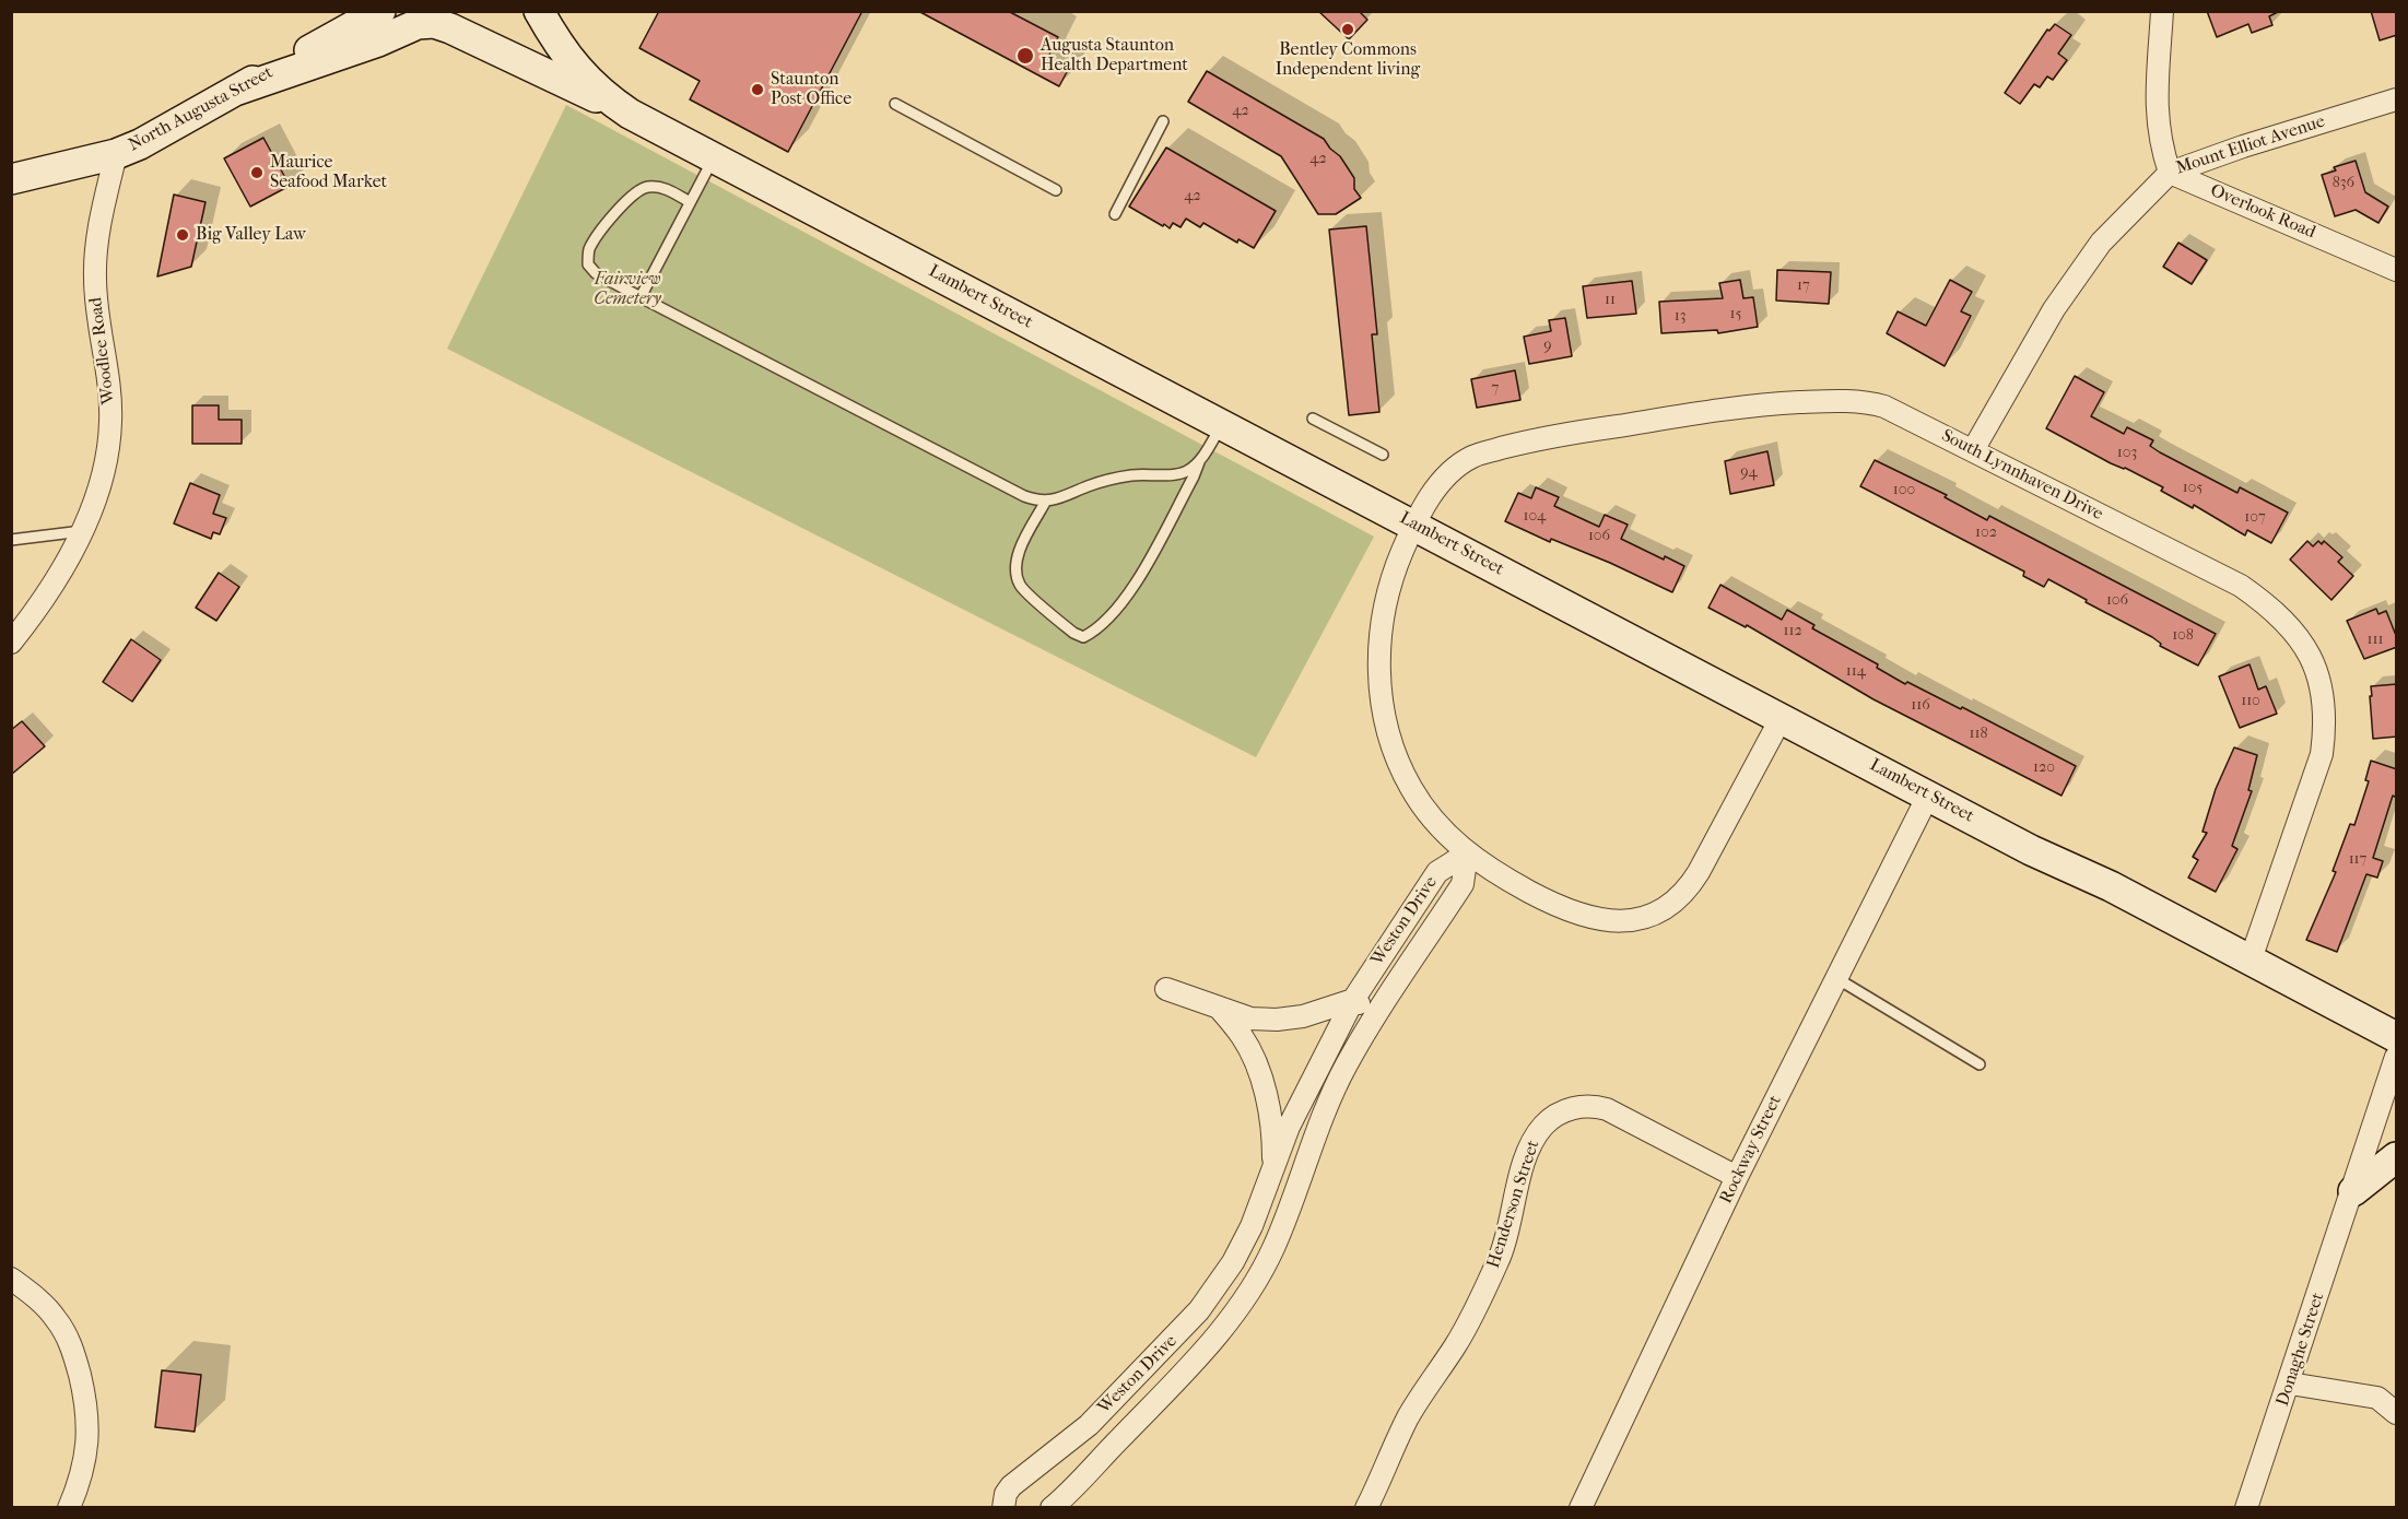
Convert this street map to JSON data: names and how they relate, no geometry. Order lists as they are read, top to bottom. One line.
{"streets":{"street":["North Augusta Street","Mount Elliot Avenue","Overlook Road","Lambert Street","Woodlee Road","South Lynnhaven Drive","Weston Drive","Rockway Street","Henderson Street","Donaghe Street"]},"crossings":[["North Augusta Street","Woodlee Road"],["Mount Elliot Avenue","Overlook Road"],["Mount Elliot Avenue","South Lynnhaven Drive"],["Lambert Street","South Lynnhaven Drive"],["Lambert Street","Rockway Street"],["South Lynnhaven Drive","Weston Drive"],["Rockway Street","Henderson Street"]],"parks":["Fairview Cemetery"],"places":["Bentley Commons Independent living","Augusta Staunton Health Department","Staunton Post Office","Maurice Seafood Market","Big Valley Law"],"house_numbers":["42","42","836","42","17","11","15","13","9","7","103","94","105","100","104","107","102","106","106","112","108","111","114","110","116","118","120","117"]}
